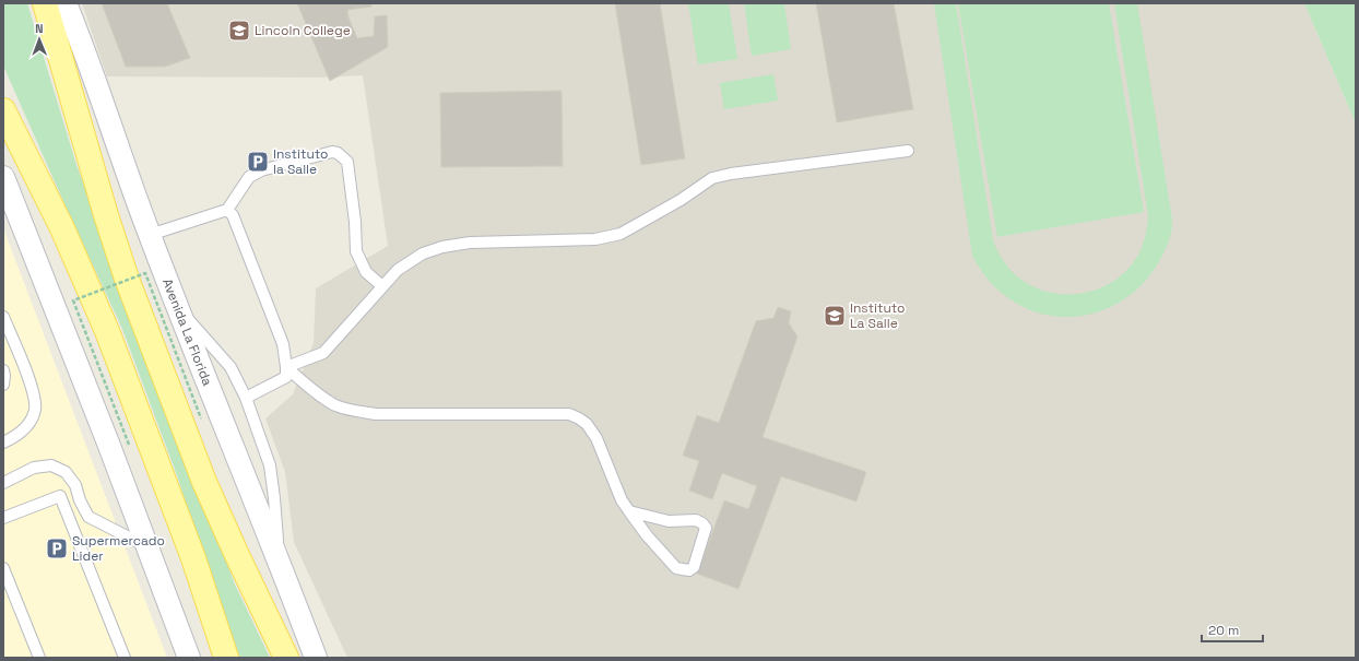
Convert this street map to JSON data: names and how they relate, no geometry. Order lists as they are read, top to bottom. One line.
{"streets":{"street":["Avenida La Florida"]},"places":{"school or university":["Lincoln College","Instituto La Salle"],"parking":["Instituto la Salle","Supermercado Lider"]},"scale_bar":"20 m","north":"top"}
